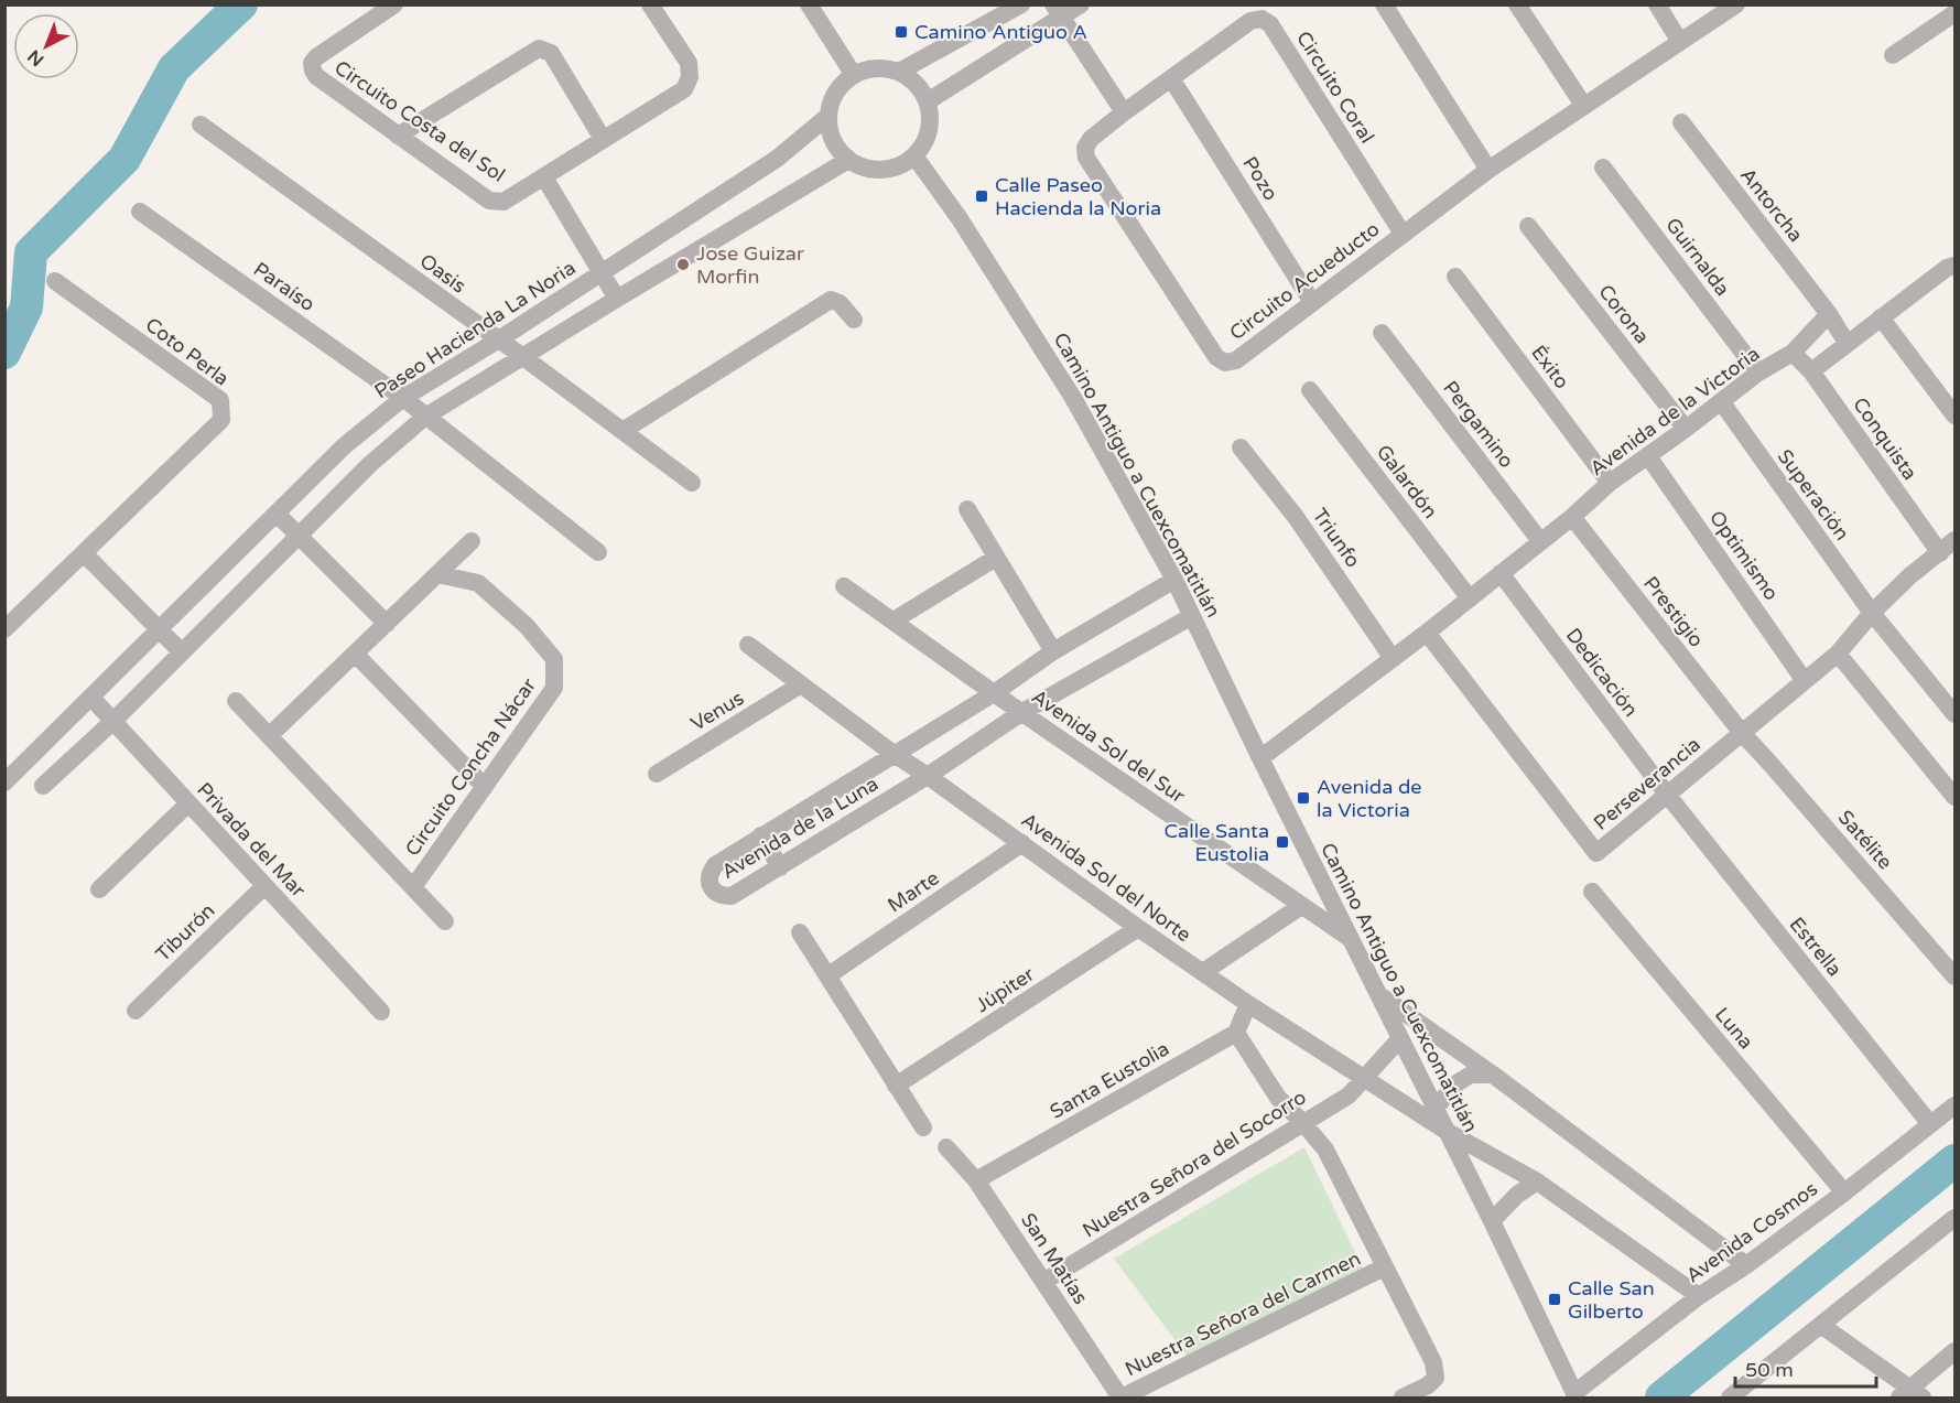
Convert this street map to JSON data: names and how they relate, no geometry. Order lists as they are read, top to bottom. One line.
{"streets":{"street":["Circuito Coral","Circuito Costa del Sol","Pozo","Antorcha","Guirnalda","Oasis","Circuito Acueducto","Paraíso","Corona","Paseo Hacienda La Noria","Coto Perla","Éxito","Avenida de la Victoria","Pergamino","Conquista","Camino Antiguo a Cuexcomatitlán","Galardón","Superación","Triunfo","Optimismo","Prestigio","Dedicación","Venus","Avenida Sol del Sur","Circuito Concha Nácar","Perseverancia","Avenida de la Luna","Privada del Mar","Satélite","Avenida Sol del Norte","Marte","Tiburón","Estrella","Júpiter","Luna","Santa Eustolia","Nuestra Señora del Socorro","Avenida Cosmos","San Matías","Nuestra Señora del Carmen"]},"crossings":[["Circuito Coral","Pozo"],["Circuito Coral","Circuito Acueducto"],["Pozo","Circuito Acueducto"],["Antorcha","Avenida de la Victoria"],["Guirnalda","Avenida de la Victoria"],["Oasis","Paseo Hacienda La Noria"],["Paraíso","Paseo Hacienda La Noria"],["Corona","Avenida de la Victoria"],["Paseo Hacienda La Noria","Camino Antiguo a Cuexcomatitlán"],["Paseo Hacienda La Noria","Privada del Mar"],["Éxito","Avenida de la Victoria"],["Avenida de la Victoria","Pergamino"],["Avenida de la Victoria","Conquista"],["Avenida de la Victoria","Camino Antiguo a Cuexcomatitlán"],["Avenida de la Victoria","Galardón"],["Avenida de la Victoria","Superación"],["Avenida de la Victoria","Triunfo"],["Avenida de la Victoria","Optimismo"],["Avenida de la Victoria","Prestigio"],["Avenida de la Victoria","Dedicación"],["Avenida de la Victoria","Perseverancia"],["Conquista","Perseverancia"],["Camino Antiguo a Cuexcomatitlán","Avenida Sol del Sur"],["Camino Antiguo a Cuexcomatitlán","Avenida de la Luna"],["Camino Antiguo a Cuexcomatitlán","Avenida Sol del Norte"],["Camino Antiguo a Cuexcomatitlán","Nuestra Señora del Socorro"],["Camino Antiguo a Cuexcomatitlán","Avenida Cosmos"],["Superación","Perseverancia"],["Optimismo","Perseverancia"],["Prestigio","Perseverancia"],["Prestigio","Satélite"],["Dedicación","Perseverancia"],["Dedicación","Estrella"],["Venus","Avenida Sol del Norte"],["Avenida Sol del Sur","Avenida de la Luna"],["Perseverancia","Satélite"],["Perseverancia","Estrella"],["Avenida de la Luna","Avenida Sol del Norte"],["Privada del Mar","Tiburón"],["Avenida Sol del Norte","Marte"],["Avenida Sol del Norte","Júpiter"],["Avenida Sol del Norte","Nuestra Señora del Socorro"],["Avenida Sol del Norte","Avenida Cosmos"],["Estrella","Avenida Cosmos"],["Luna","Avenida Cosmos"],["Santa Eustolia","San Matías"],["Nuestra Señora del Socorro","San Matías"],["San Matías","Nuestra Señora del Carmen"]],"places":{"transit":["Camino Antiguo A","Calle Paseo Hacienda la Noria","Avenida de la Victoria","Calle Santa Eustolia","Calle San Gilberto"],"other":["Jose Guizar Morfin"]},"scale_bar":"50 m","north":"bottom left"}
